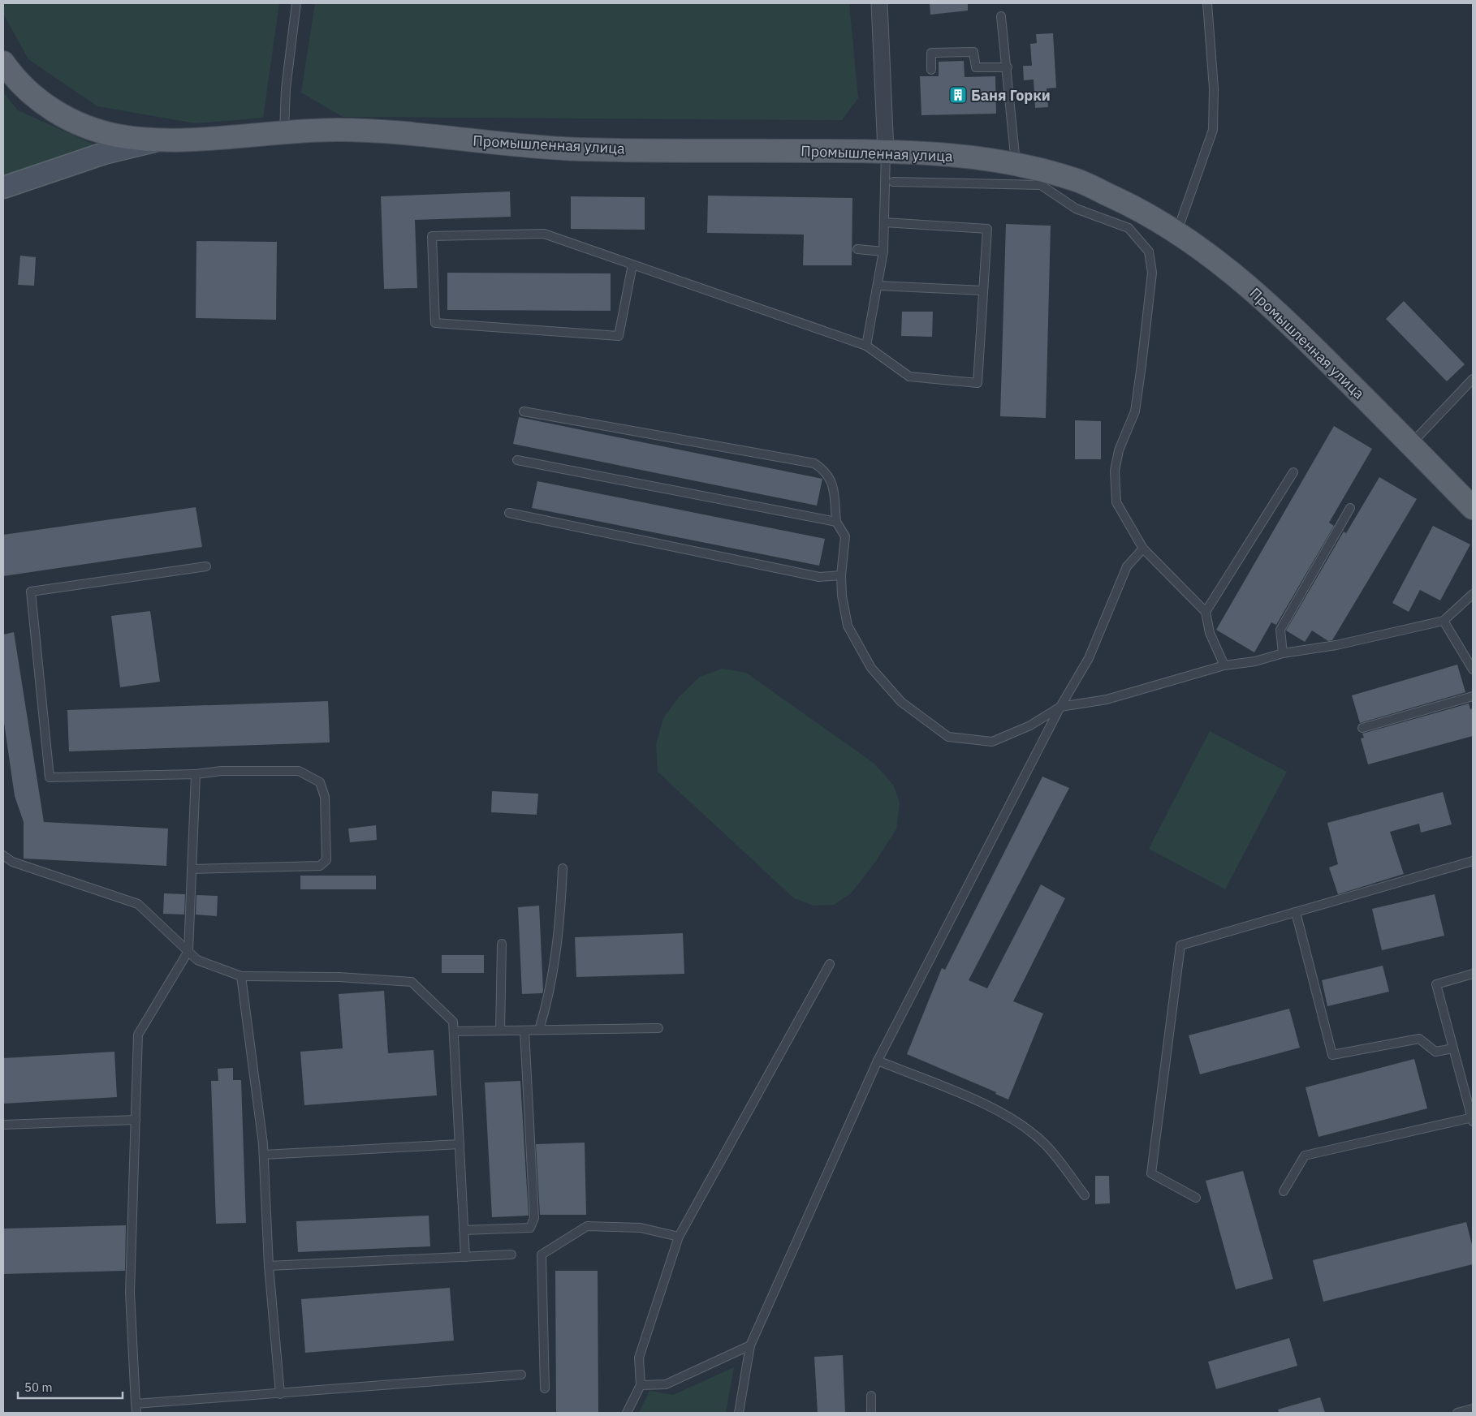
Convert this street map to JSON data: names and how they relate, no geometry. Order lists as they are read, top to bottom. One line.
{"streets":{"main road":["Промышленная улица"]},"places":{"building":["Баня Горки"]},"scale_bar":"50 m"}
